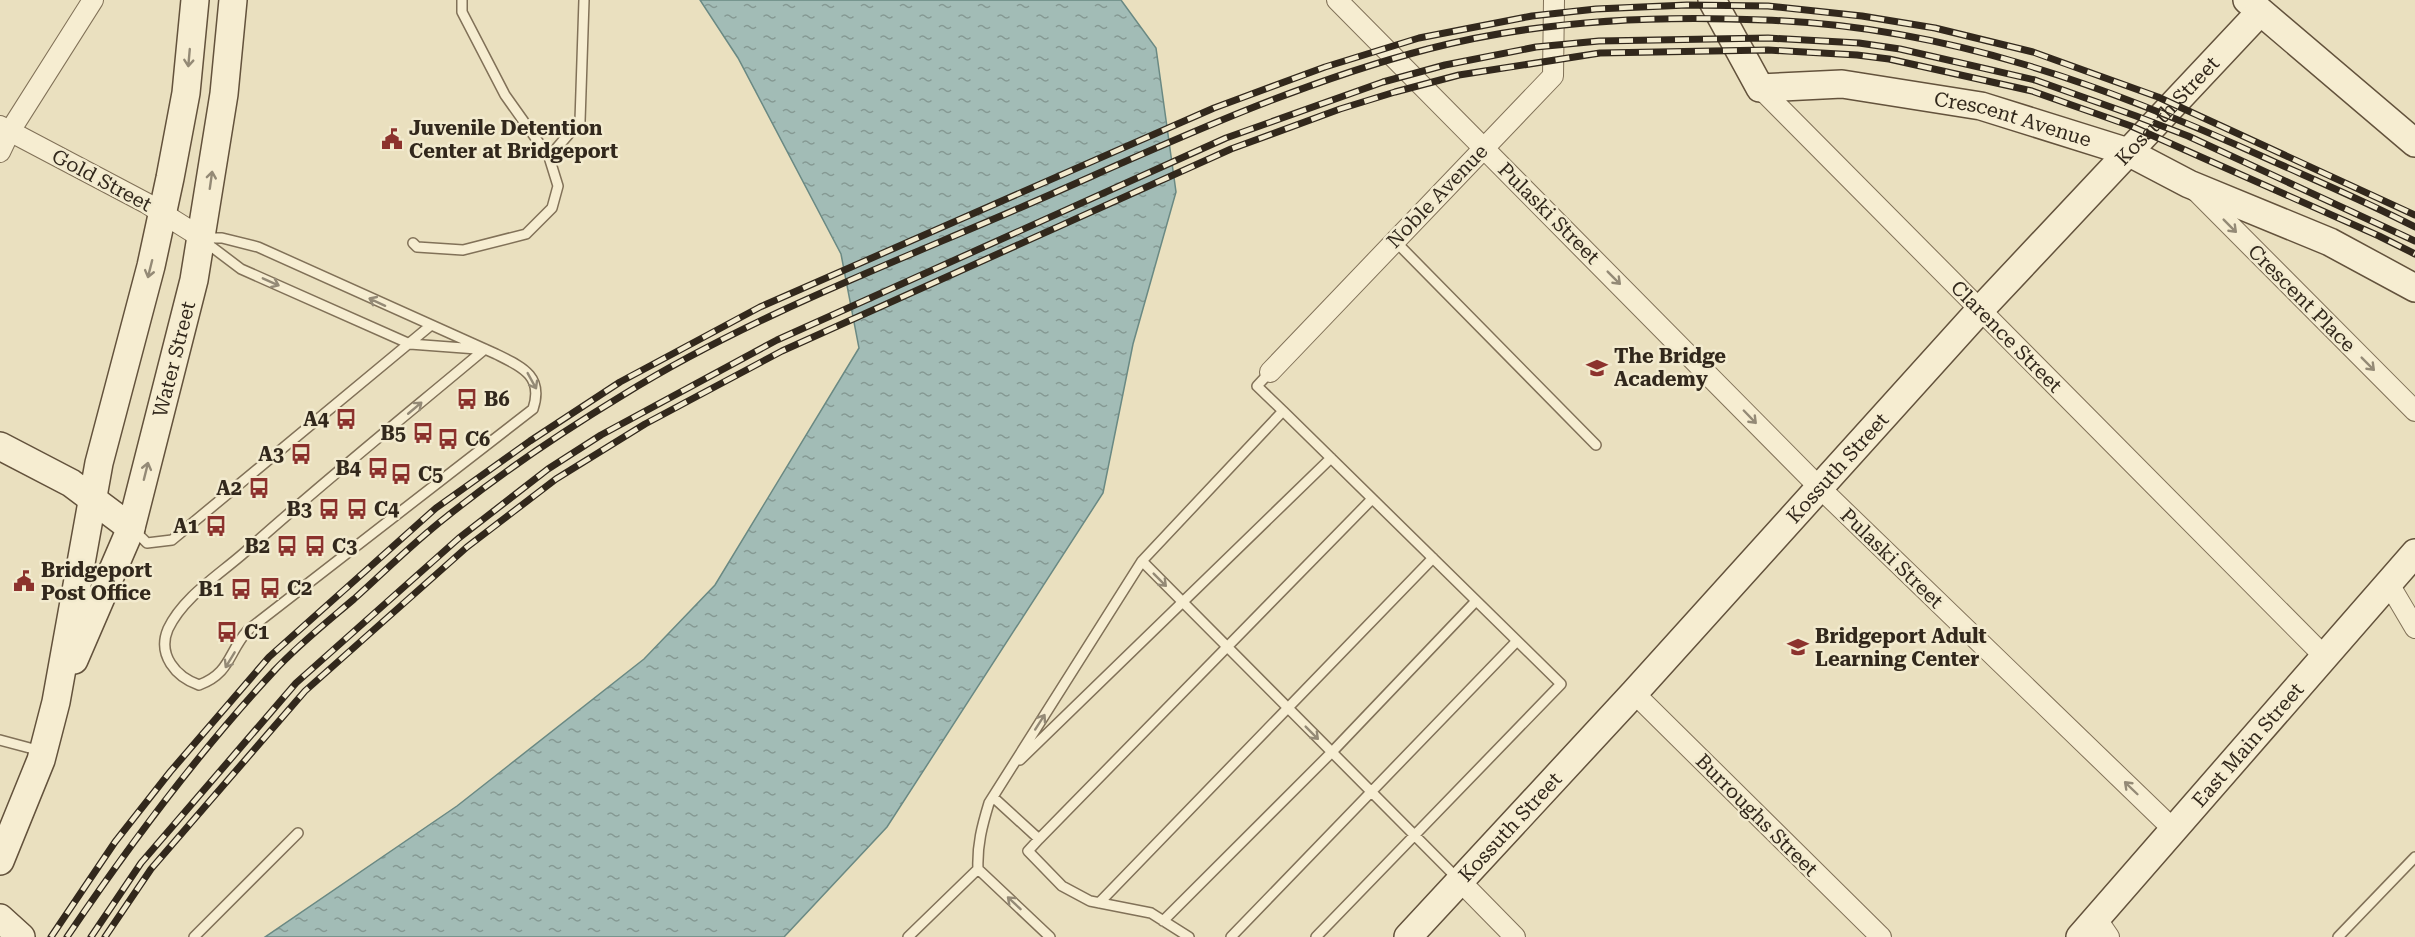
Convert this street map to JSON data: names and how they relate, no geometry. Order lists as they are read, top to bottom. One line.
{"streets":{"main road":["Kossuth Street","Crescent Avenue","Clarence Street","Water Street","East Main Street"],"street":["Gold Street","Noble Avenue","Pulaski Street","Crescent Place","Burroughs Street"]},"crossings":[["Kossuth Street","Crescent Avenue"],["Kossuth Street","Pulaski Street"],["Kossuth Street","Clarence Street"],["Kossuth Street","Burroughs Street"],["Crescent Avenue","Crescent Place"],["Crescent Avenue","Clarence Street"],["Gold Street","Water Street"],["Noble Avenue","Pulaski Street"],["Pulaski Street","East Main Street"],["Clarence Street","East Main Street"]],"one_way":["Crescent Place"],"places":{"public building":["Juvenile Detention Center at Bridgeport","Bridgeport Post Office"],"school or university":["The Bridge Academy","Bridgeport Adult Learning Center"],"bus stop":["B6","A4","B5","C6","A3","B4","C5","A2","B3","C4","A1","B2","C3","C2","B1","C1"]}}
